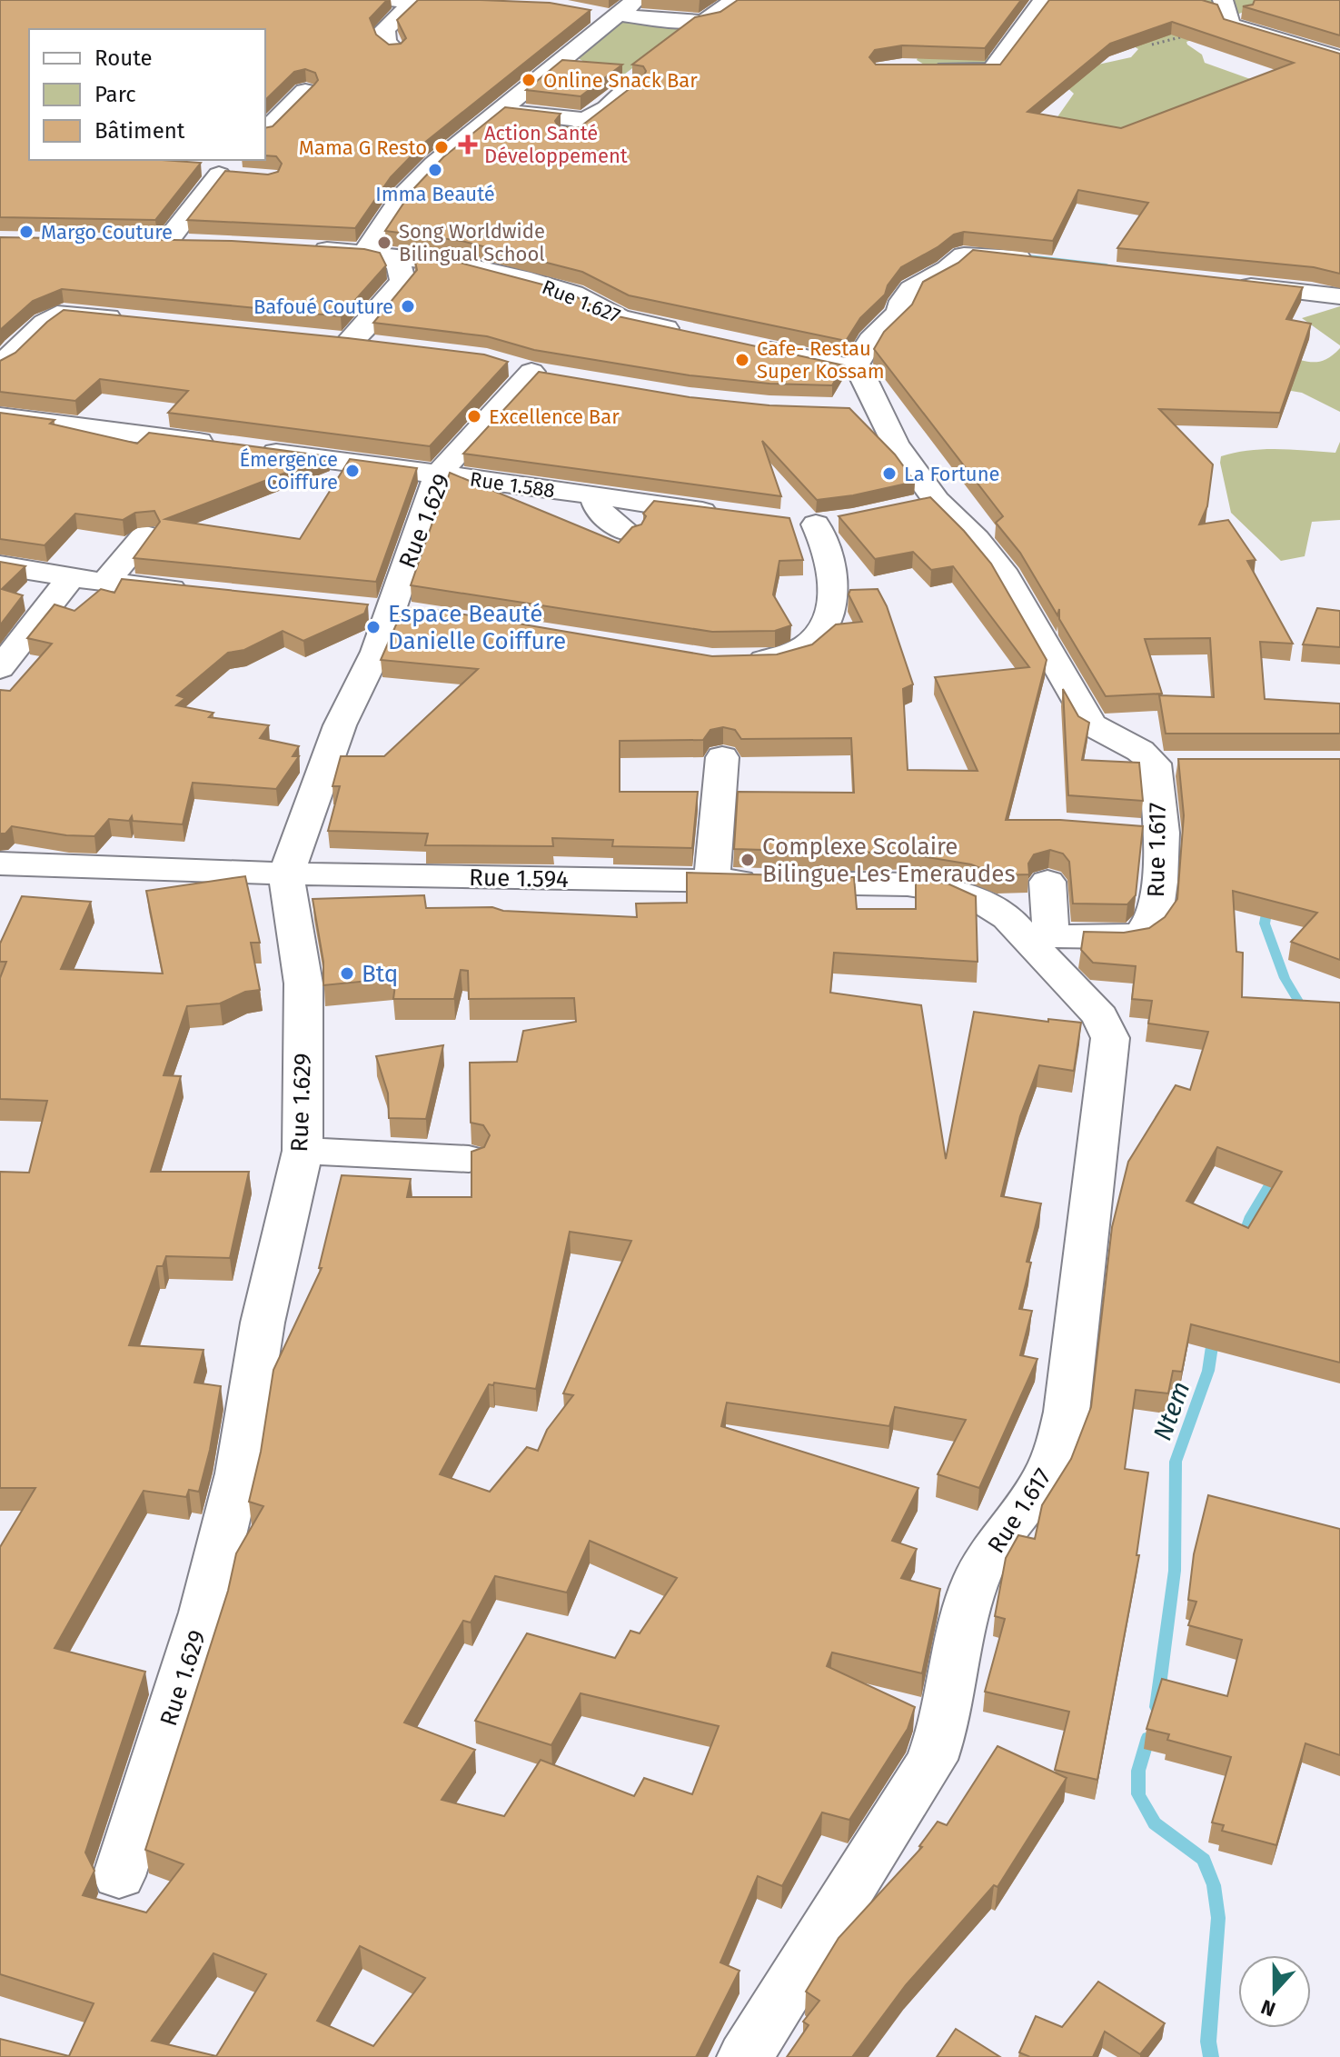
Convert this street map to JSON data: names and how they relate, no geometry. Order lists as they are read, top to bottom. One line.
{"streets":{"street":["Rue 1.627","Rue 1.588","Rue 1.629","Rue 1.617","Rue 1.594"]},"crossings":[["Rue 1.588","Rue 1.629"],["Rue 1.629","Rue 1.594"],["Rue 1.617","Rue 1.594"]],"water":["Ntem"],"places":{"other":["Online Snack Bar","Mama G Resto","Imma Beauté","Margo Couture","Song Worldwide Bilingual School","Bafoué Couture","Cafe- Restau Super Kossam","Excellence Bar","Émergence Coiffure","La Fortune","Espace Beauté Danielle Coiffure","Complexe Scolaire Bilingue Les Emeraudes","Btq"],"health":["Action Santé Développement"]},"legend":["Route","Parc","Bâtiment"],"north":"bottom"}
